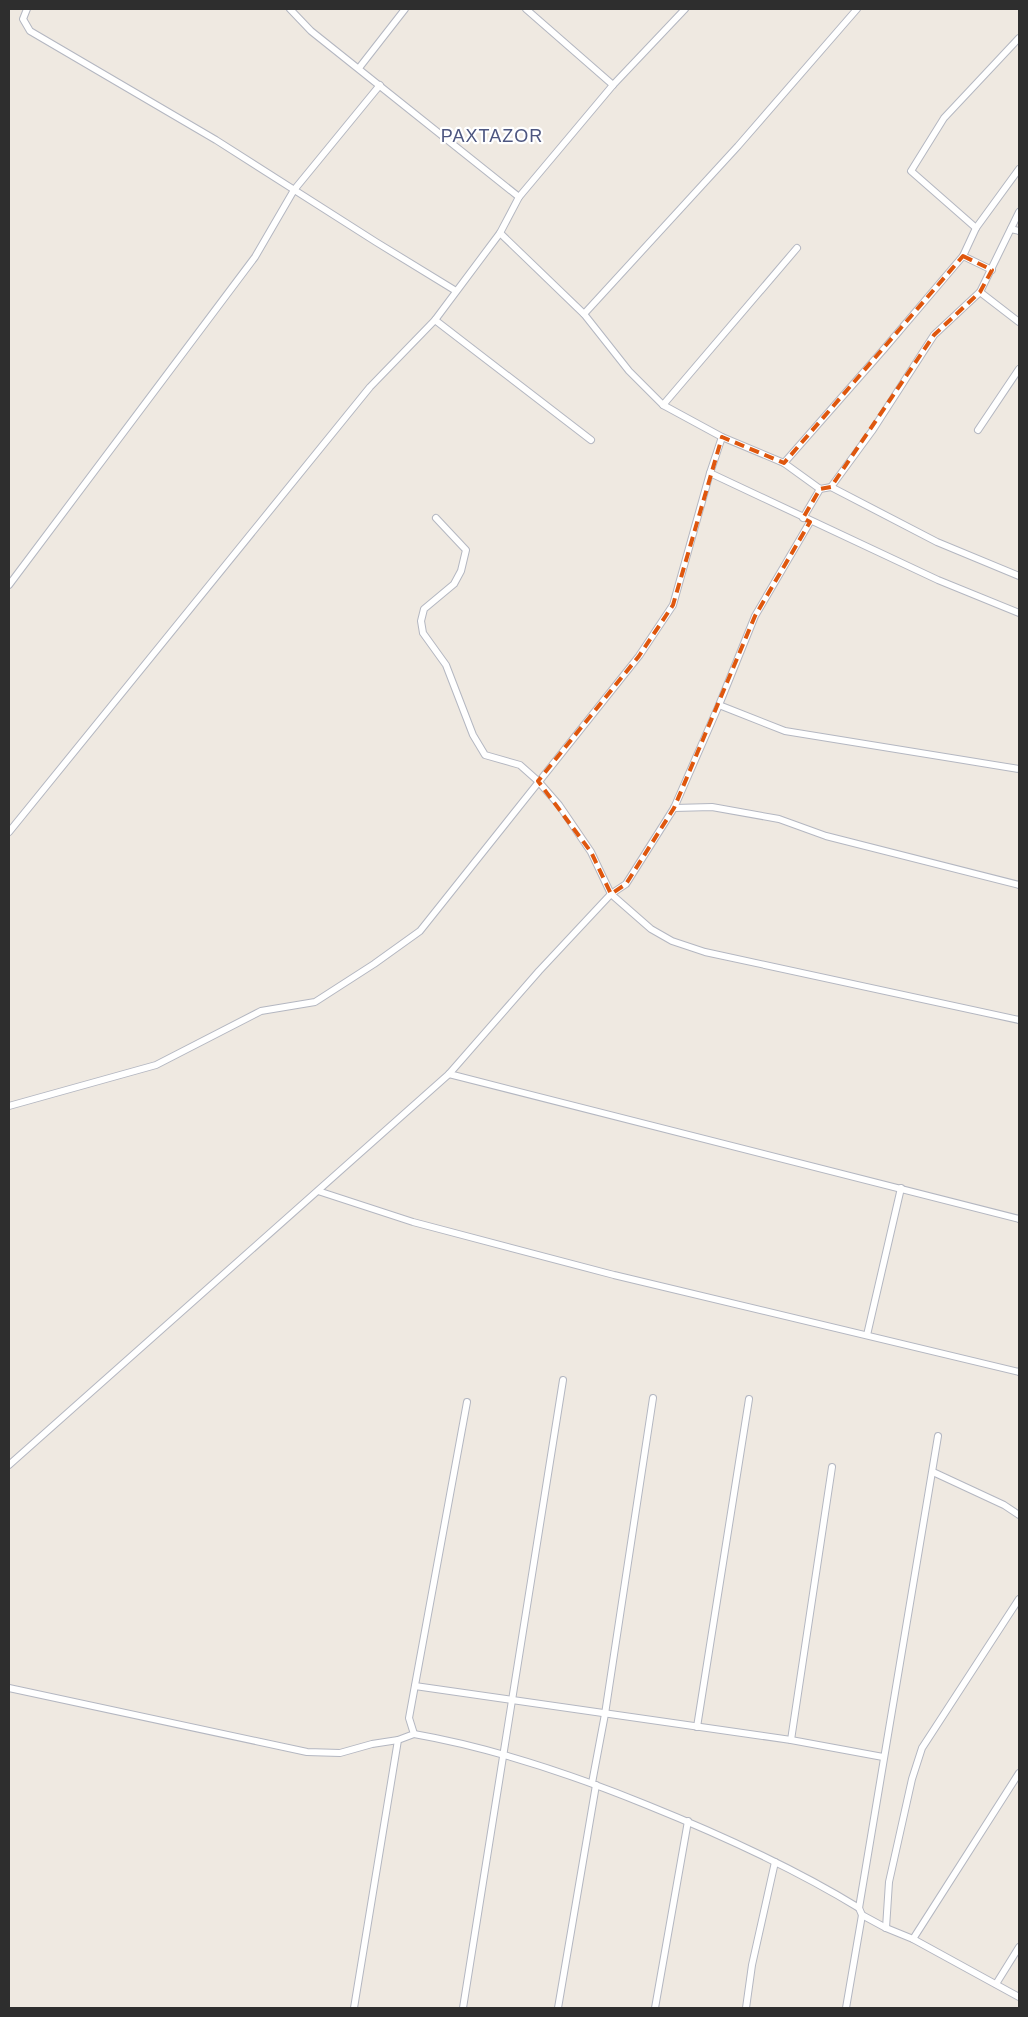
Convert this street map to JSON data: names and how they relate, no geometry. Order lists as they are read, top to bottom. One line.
{"districts":["PAXTAZOR"]}
